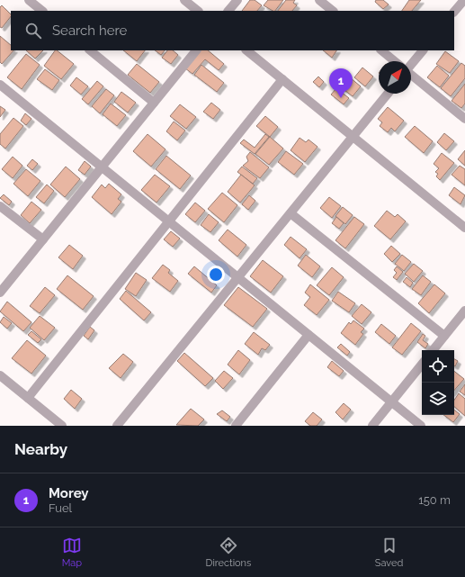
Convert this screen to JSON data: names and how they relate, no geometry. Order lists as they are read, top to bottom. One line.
{"north":"top right","page":{"search":"Search here","pins":"1","heading":"Nearby","list":[{"mark":"1","name":"Morey","note":"Fuel","value":"150 m"}],"nav":["Map","Directions","Saved"]}}
